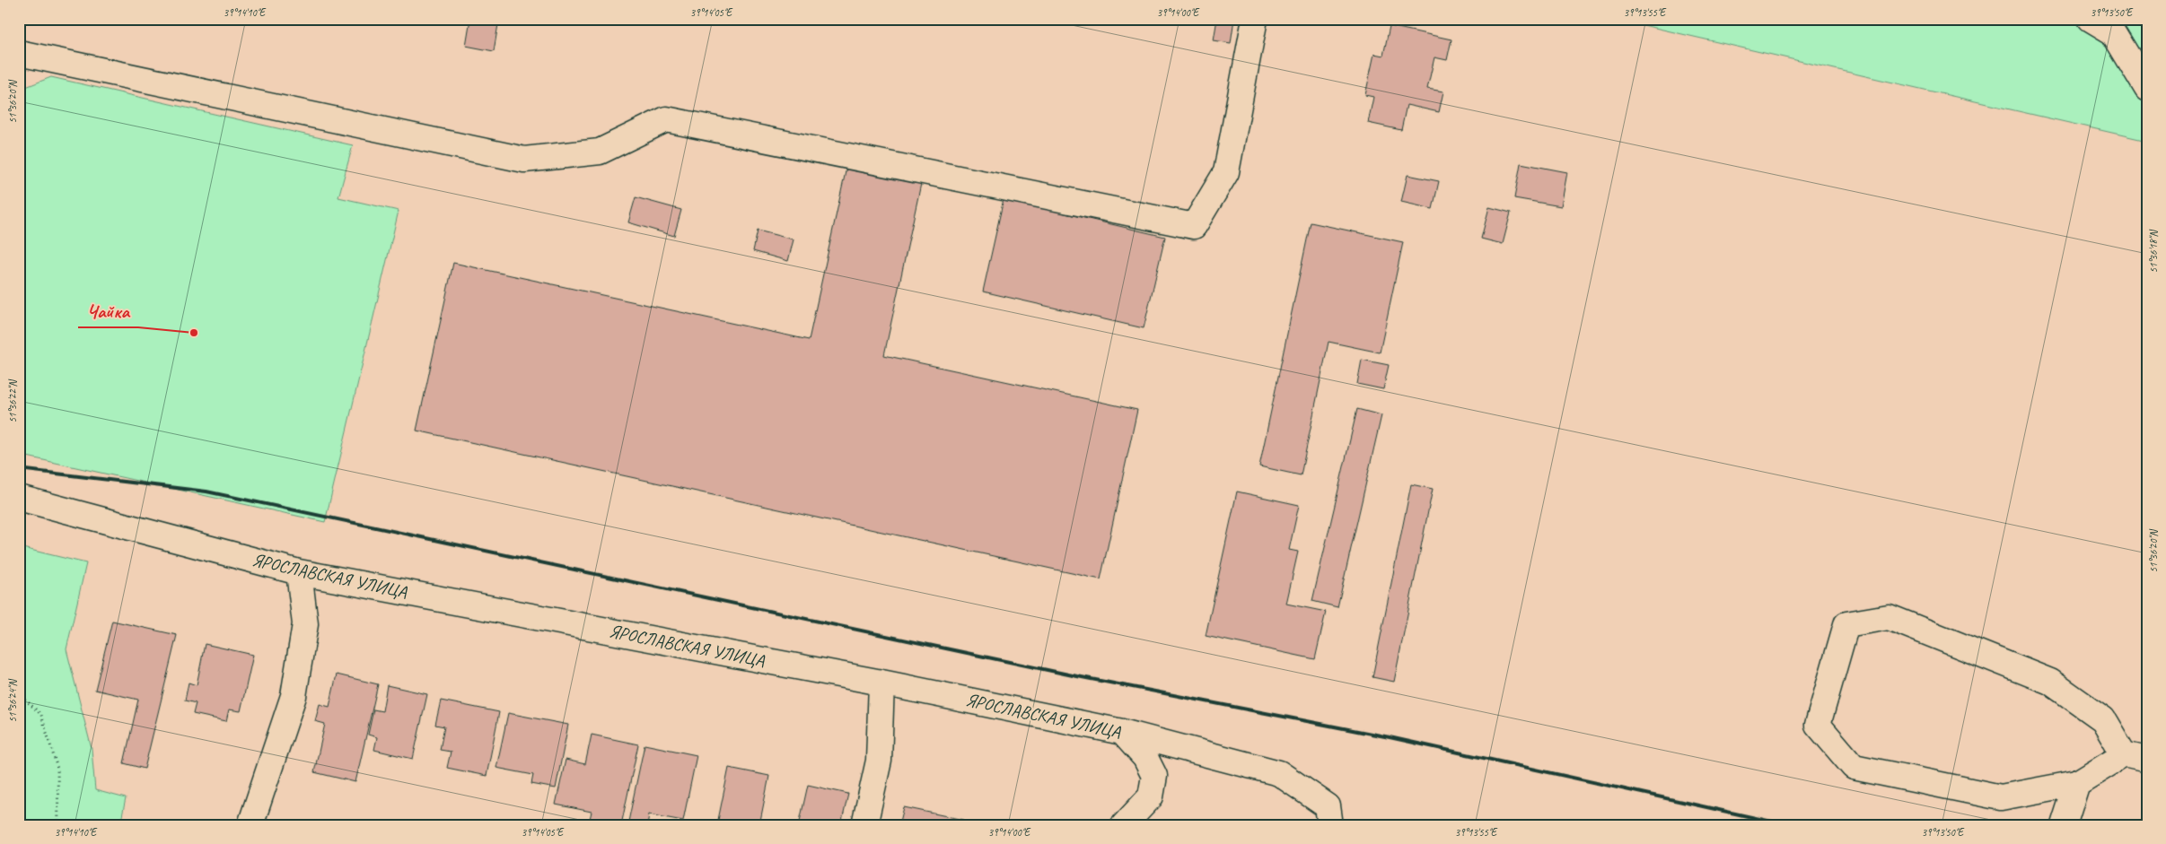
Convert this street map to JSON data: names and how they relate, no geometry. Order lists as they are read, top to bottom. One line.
{"streets":{"street":["ЯРОСЛАВСКАЯ УЛИЦА"]},"places":["Чайка"],"coordinates":["39°14'10\"E","39°14'05\"E","39°14'00\"E","39°13'55\"E","39°13'50\"E","51°36'20\"N","51°36'18\"N","51°36'22\"N","51°36'24\"N"]}
